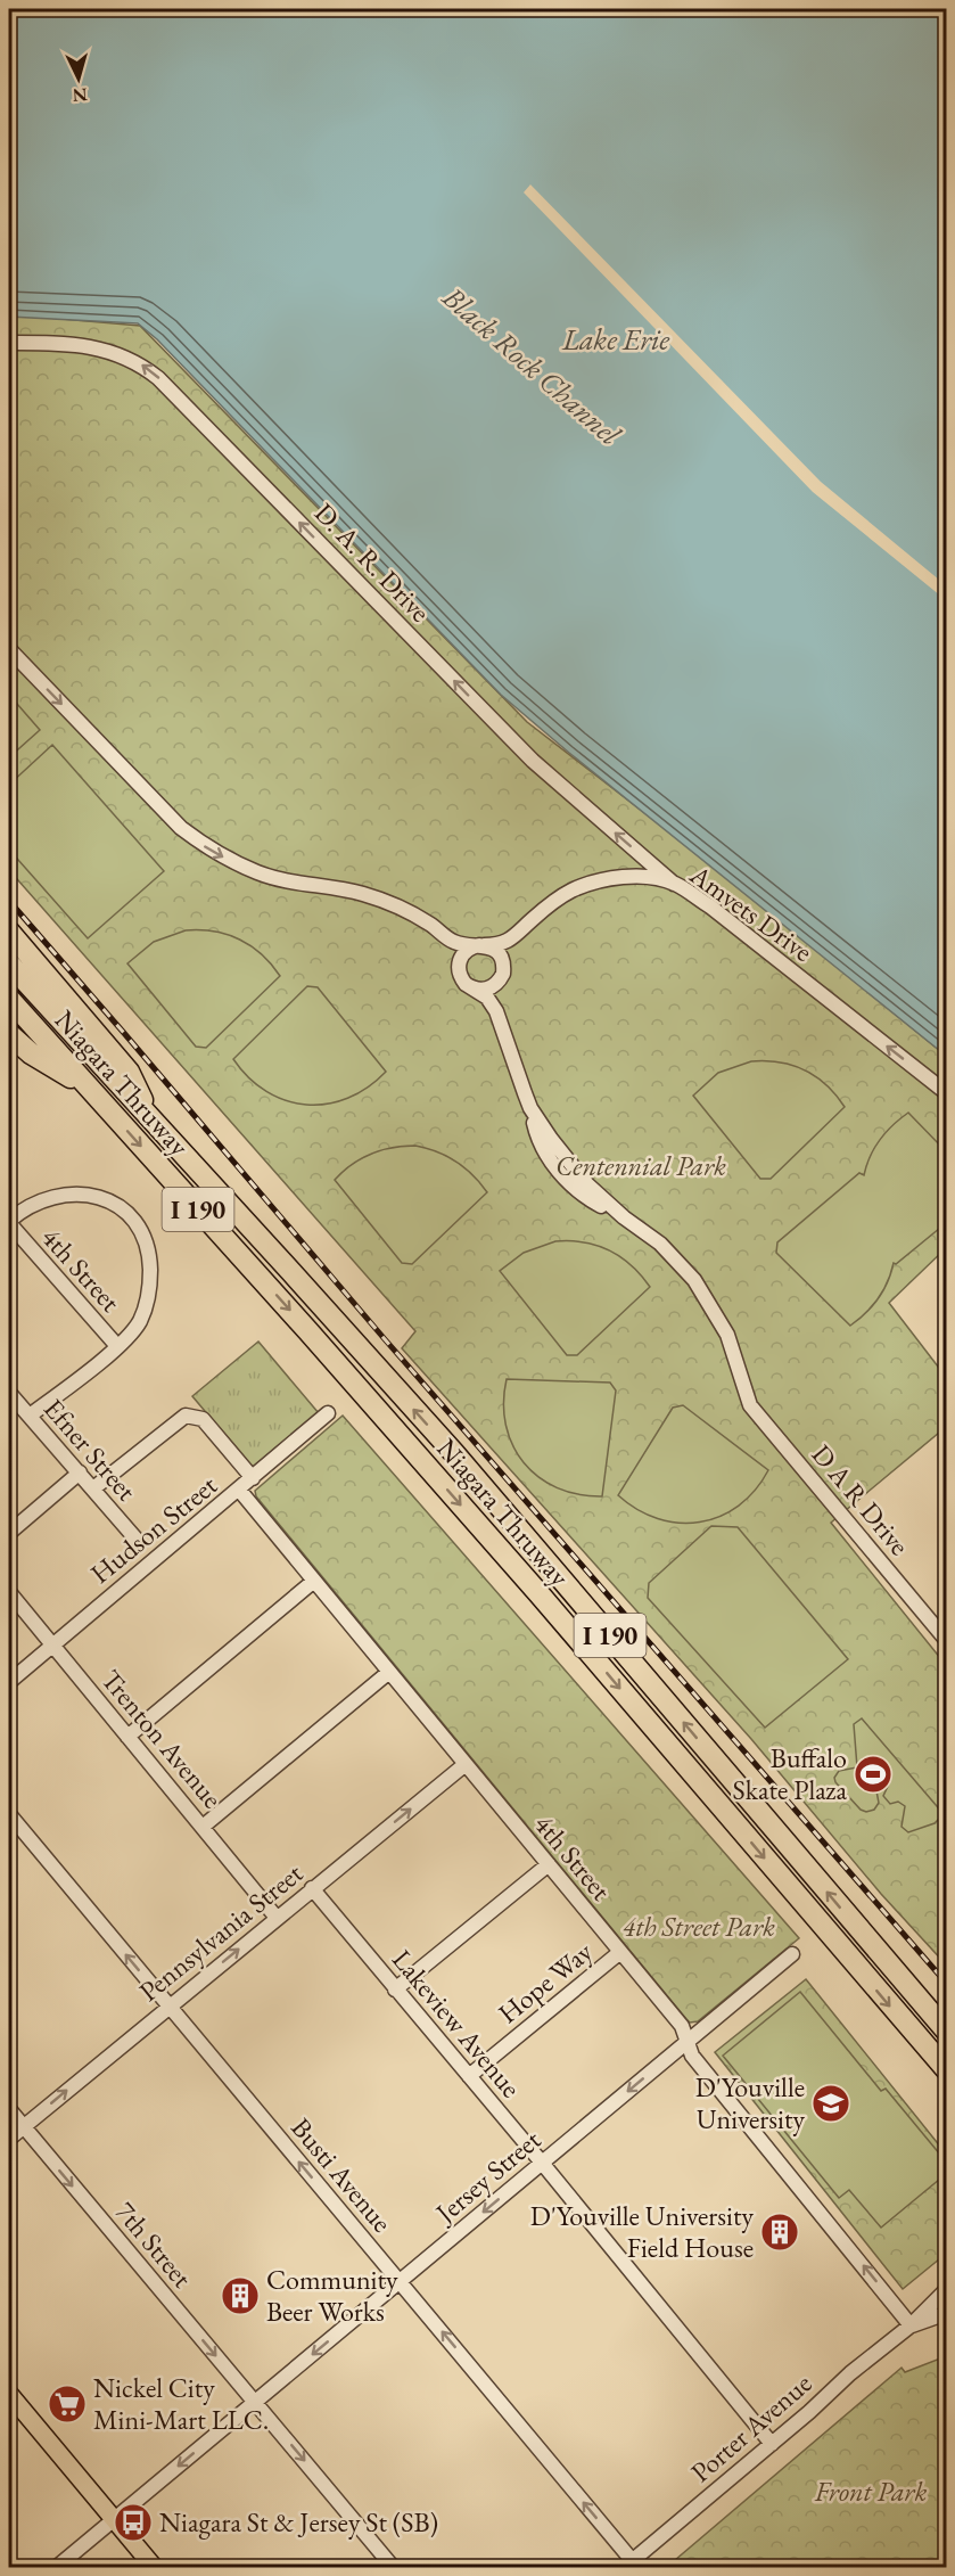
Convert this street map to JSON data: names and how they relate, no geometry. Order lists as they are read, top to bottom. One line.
{"streets":{"highway":["Niagara Thruway","I 190"],"street":["D. A. R. Drive","Amvets Drive","4th Street","Efner Street","D A R Drive","Hudson Street","Trenton Avenue","Pennsylvania Street","Hope Way","Lakeview Avenue","Busti Avenue","Jersey Street","7th Street","Porter Avenue"]},"crossings":[["D. A. R. Drive","Amvets Drive"],["4th Street","Hudson Street"],["4th Street","Pennsylvania Street"],["4th Street","Hope Way"],["4th Street","Jersey Street"],["4th Street","Porter Avenue"],["Hudson Street","Trenton Avenue"],["Trenton Avenue","Pennsylvania Street"],["Pennsylvania Street","Lakeview Avenue"],["Pennsylvania Street","Busti Avenue"],["Pennsylvania Street","7th Street"],["Hope Way","Lakeview Avenue"],["Lakeview Avenue","Jersey Street"],["Lakeview Avenue","Porter Avenue"],["Busti Avenue","Jersey Street"],["Busti Avenue","Porter Avenue"],["Jersey Street","7th Street"]],"one_way":["D. A. R. Drive","Amvets Drive","Busti Avenue","Jersey Street","7th Street"],"water":["Lake Erie","Black Rock Channel"],"parks":["Centennial Park","4th Street Park","Front Park"],"places":{"sports":["Buffalo Skate Plaza"],"school or university":["D'Youville University"],"building":["D'Youville University Field House","Community Beer Works"],"supermarket":["Nickel City Mini-Mart LLC."],"bus stop":["Niagara St & Jersey St (SB)"]},"north":"bottom"}
